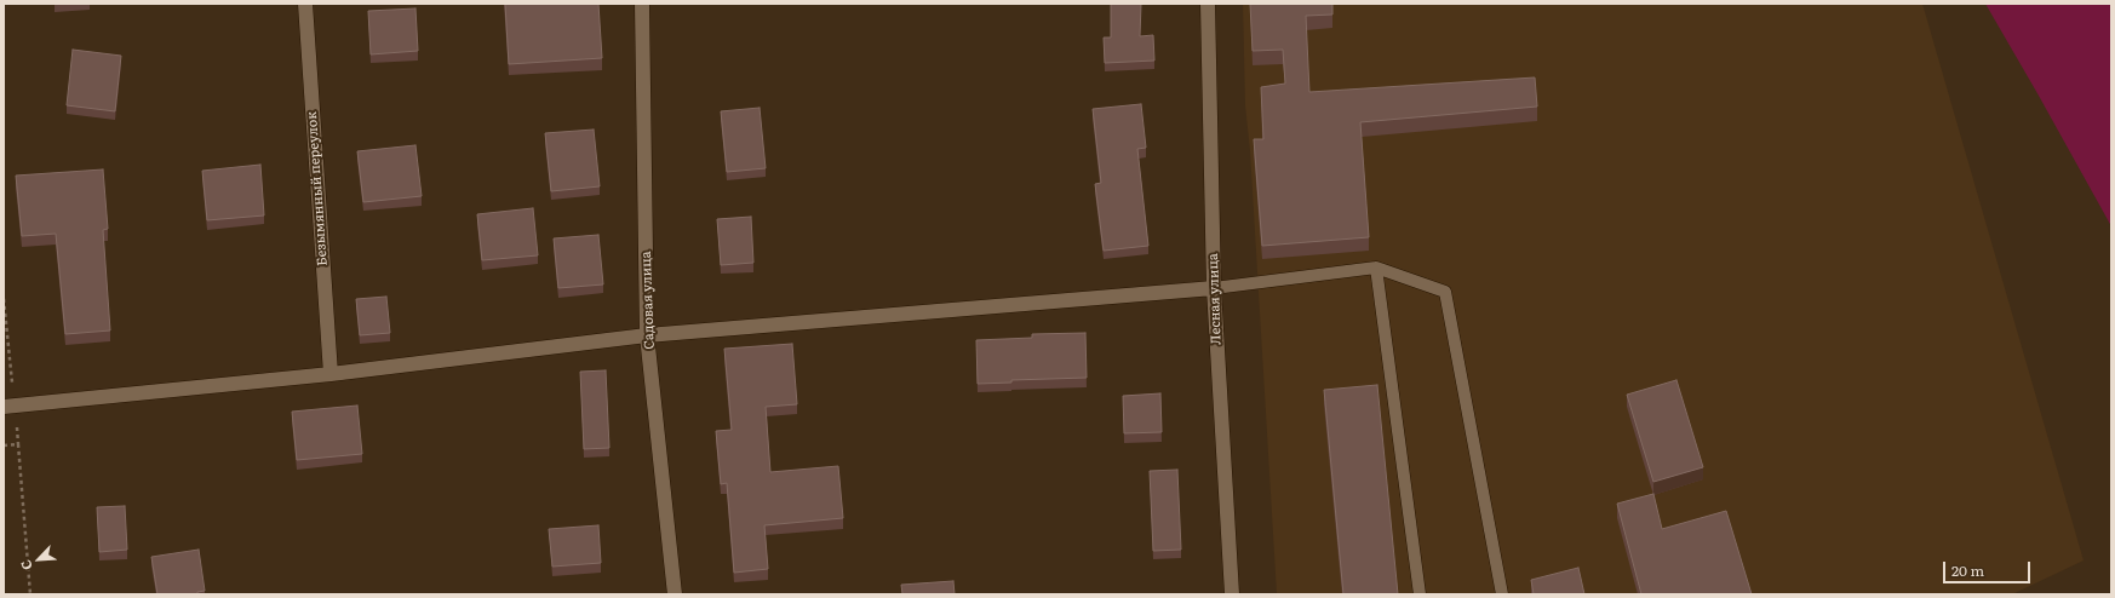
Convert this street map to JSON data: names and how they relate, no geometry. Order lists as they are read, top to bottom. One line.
{"streets":{"street":["Безымянный переулок","Лесная улица","Садовая улица"]},"scale_bar":"20 m","north":"bottom left"}
